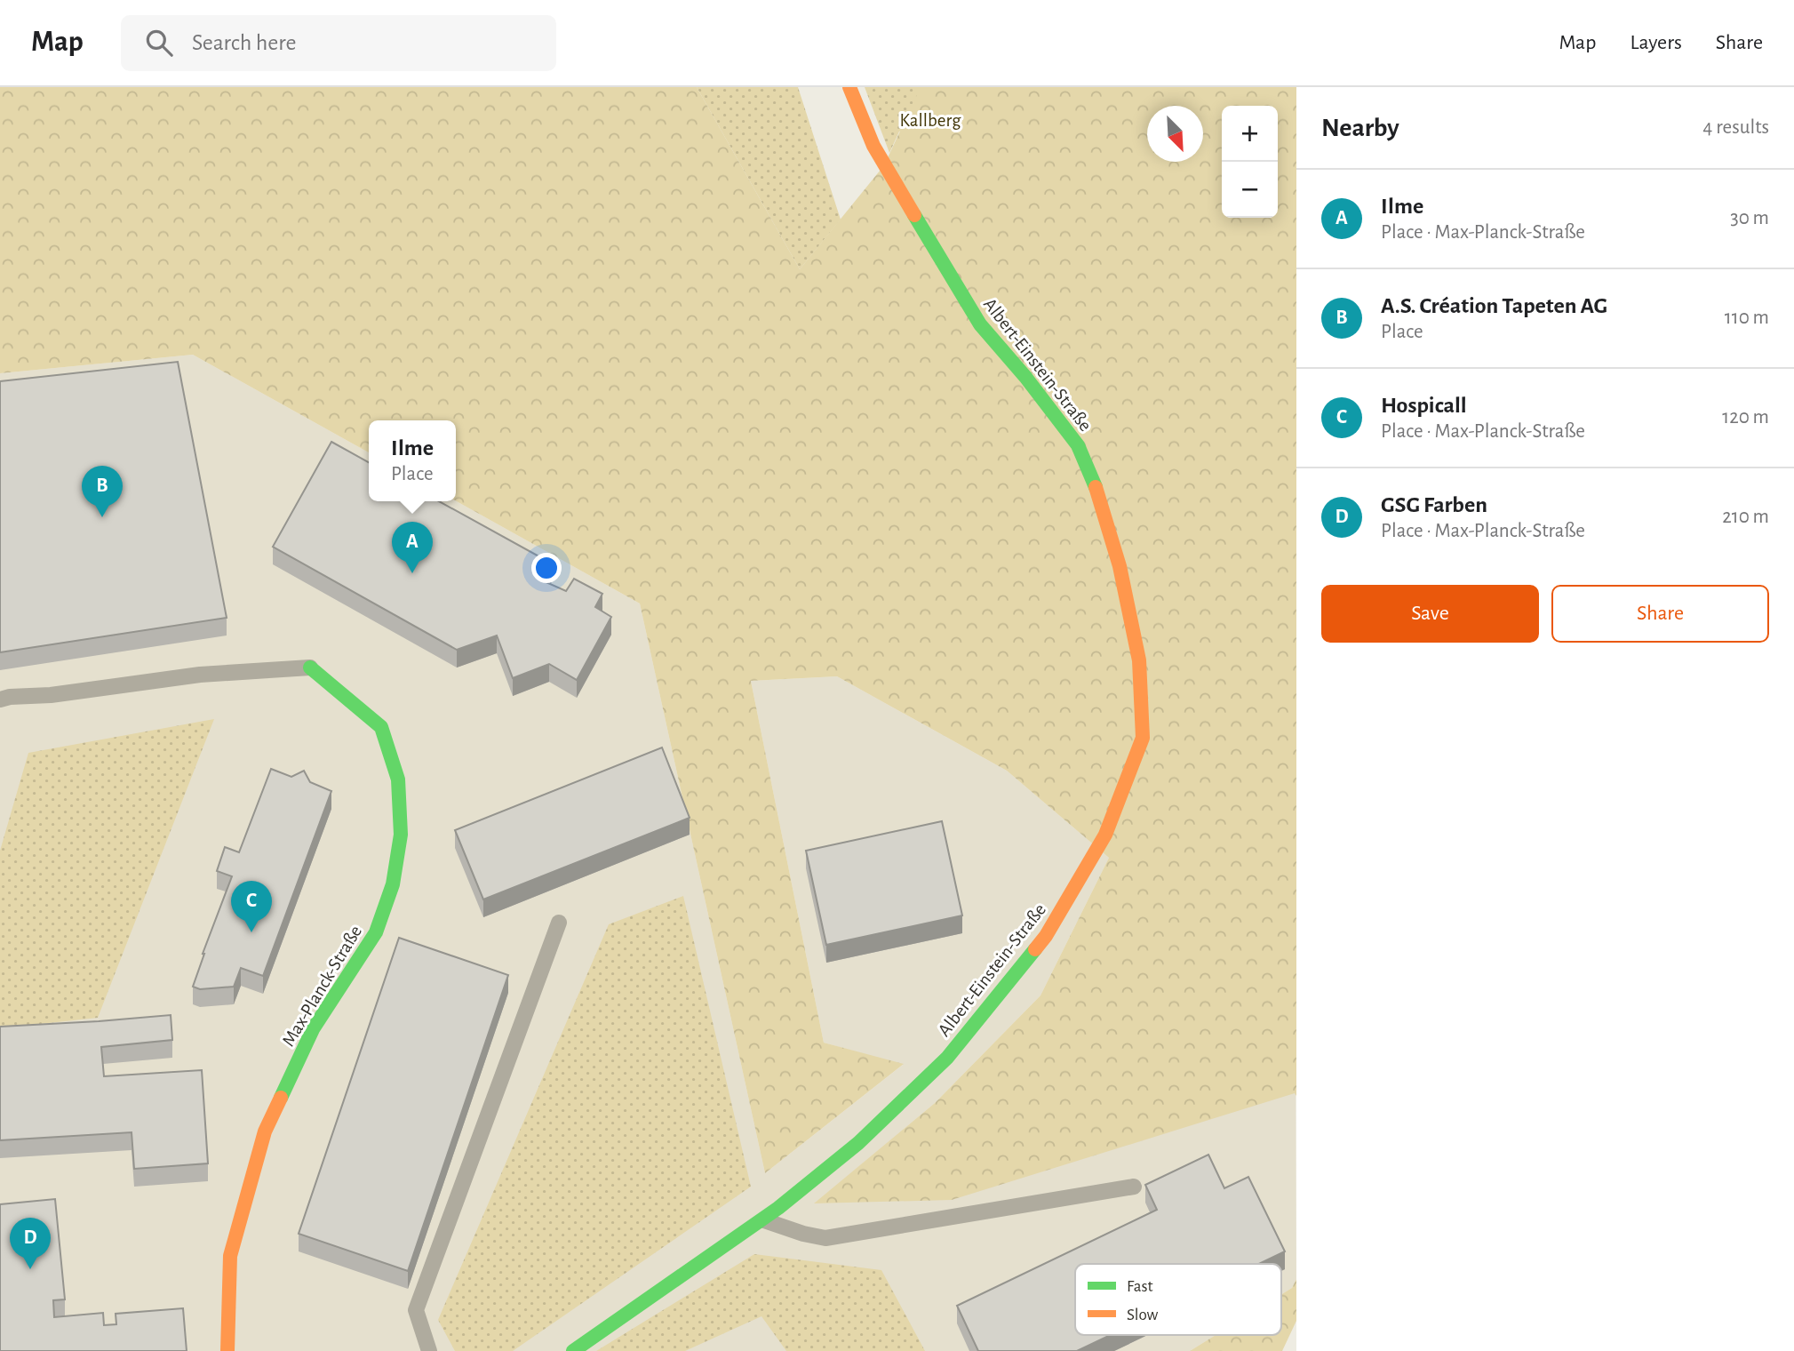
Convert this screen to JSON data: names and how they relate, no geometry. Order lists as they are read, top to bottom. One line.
{"streets":{"street":["Albert-Einstein-Straße","Max-Planck-Straße"]},"parks":["Kallberg"],"legend":["Fast","Slow"],"north":"bottom right","page":{"header":"Map","search":"Search here","nav":["Map","Layers","Share"],"heading":["Nearby","4 results"],"map_buttons":["+","−"],"list":[{"mark":"A","name":"Ilme","note":"Place · Max-Planck-Straße","value":"30 m"},{"mark":"B","name":"A.S. Création Tapeten AG","note":"Place","value":"110 m"},{"mark":"C","name":"Hospicall","note":"Place · Max-Planck-Straße","value":"120 m"},{"mark":"D","name":"GSG Farben","note":"Place · Max-Planck-Straße","value":"210 m"}],"popup":["Ilme","Place"],"pins":["B","A","C","D"],"buttons":["Save","Share"]}}
